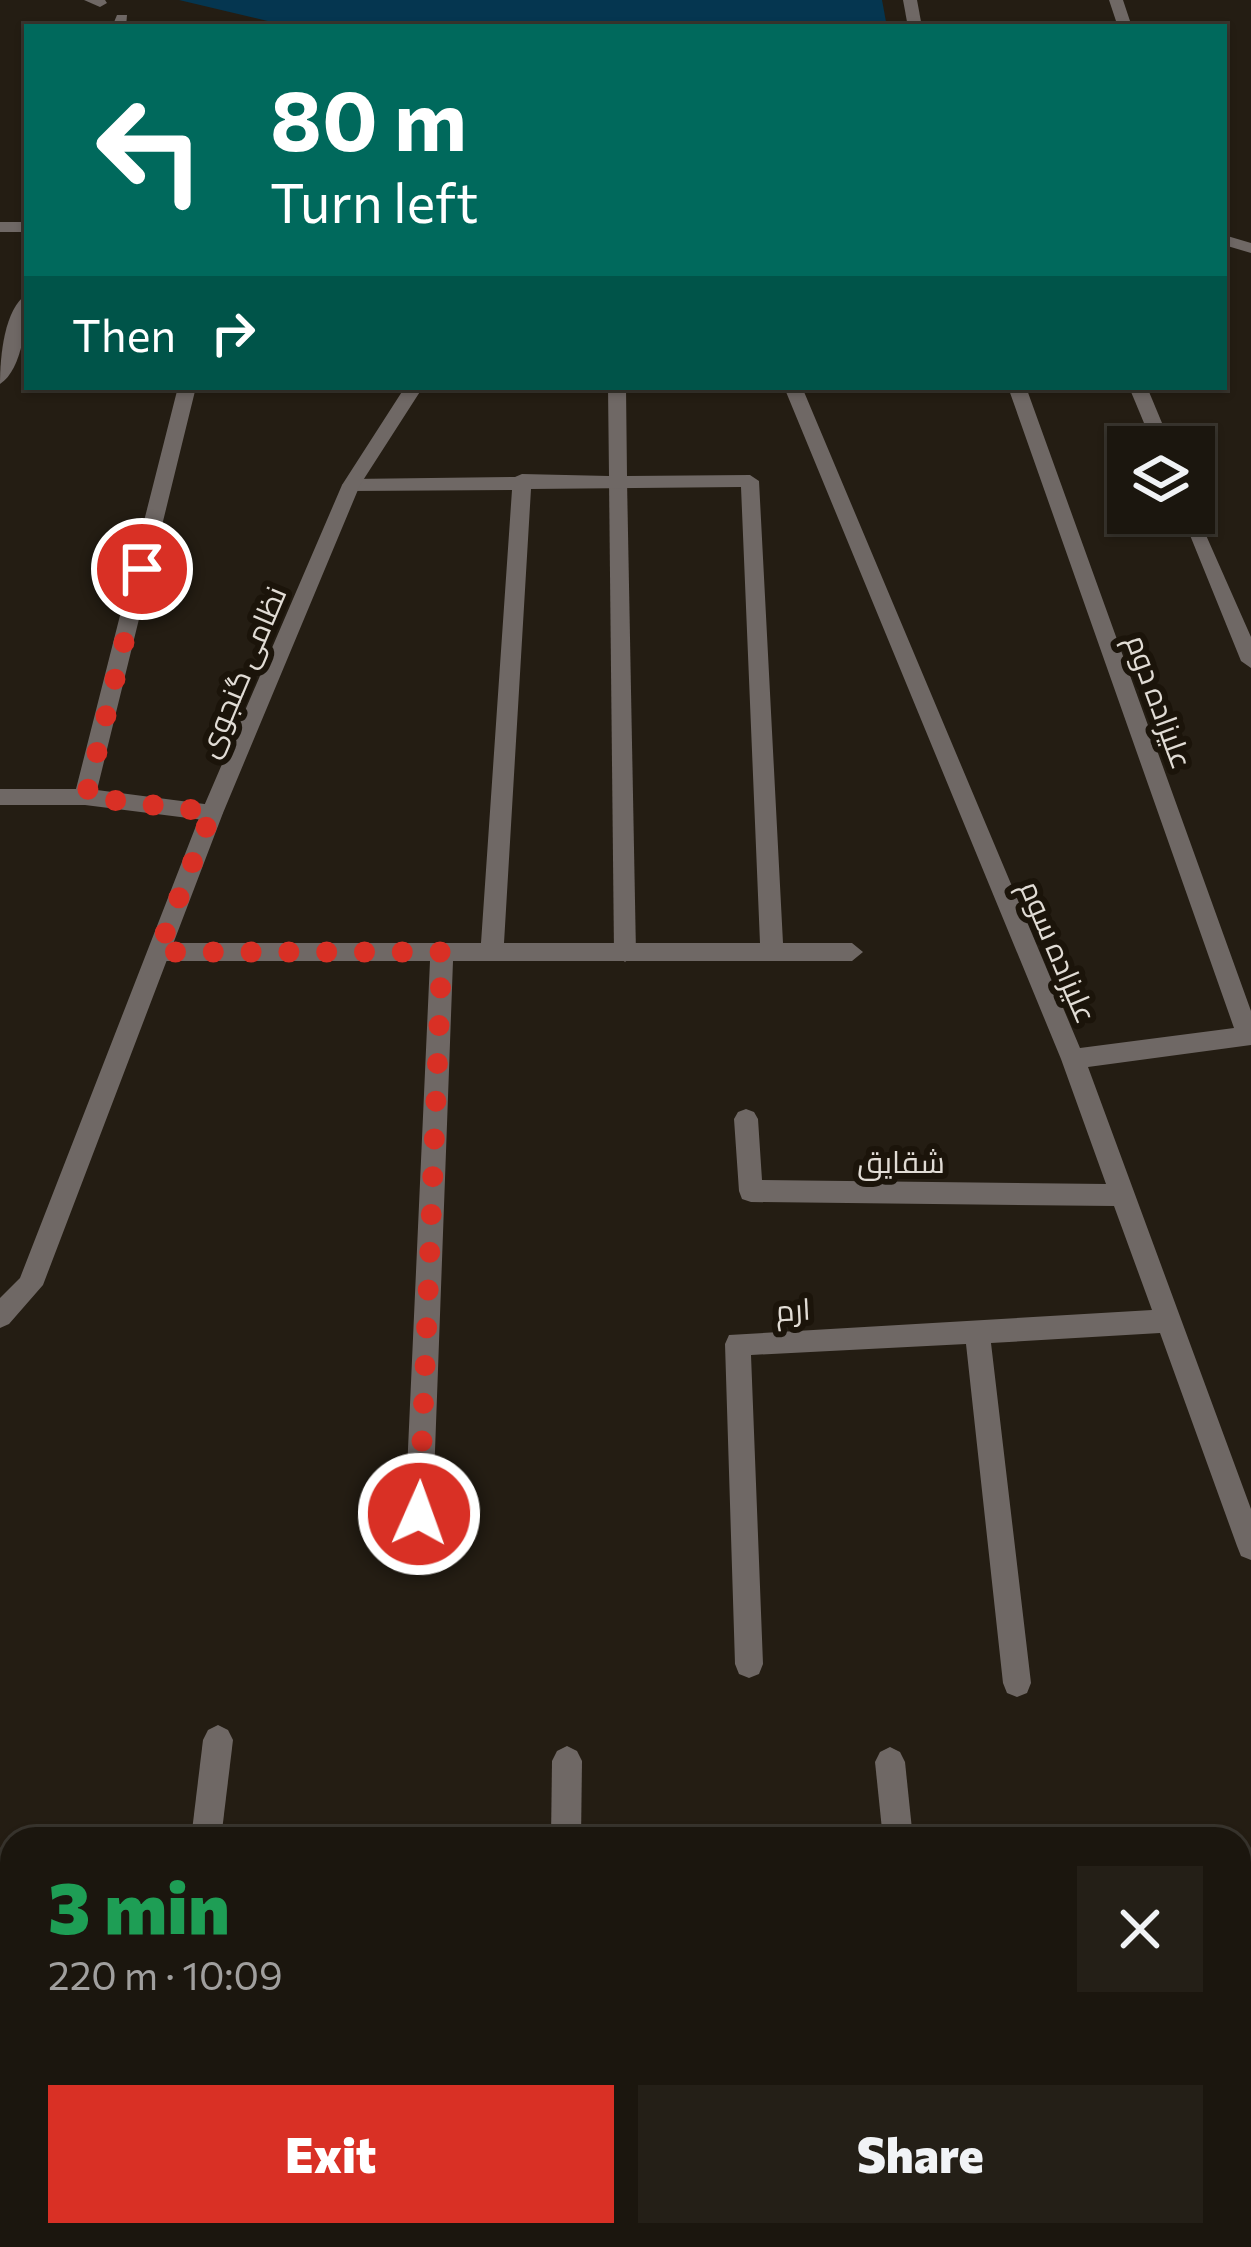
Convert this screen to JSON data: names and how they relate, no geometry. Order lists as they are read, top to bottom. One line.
{"streets":{"street":["نظامی گنجوی","علیزاده دوم","علیزاده سوم","شقایق","ارم"]},"crossings":[["علیزاده سوم","شقایق"],["علیزاده سوم","ارم"]],"page":{"turn":["80 m","Turn left"],"then":"Then","heading":["3 min","220 m · 10:09"],"buttons":["Exit","Share"]}}
